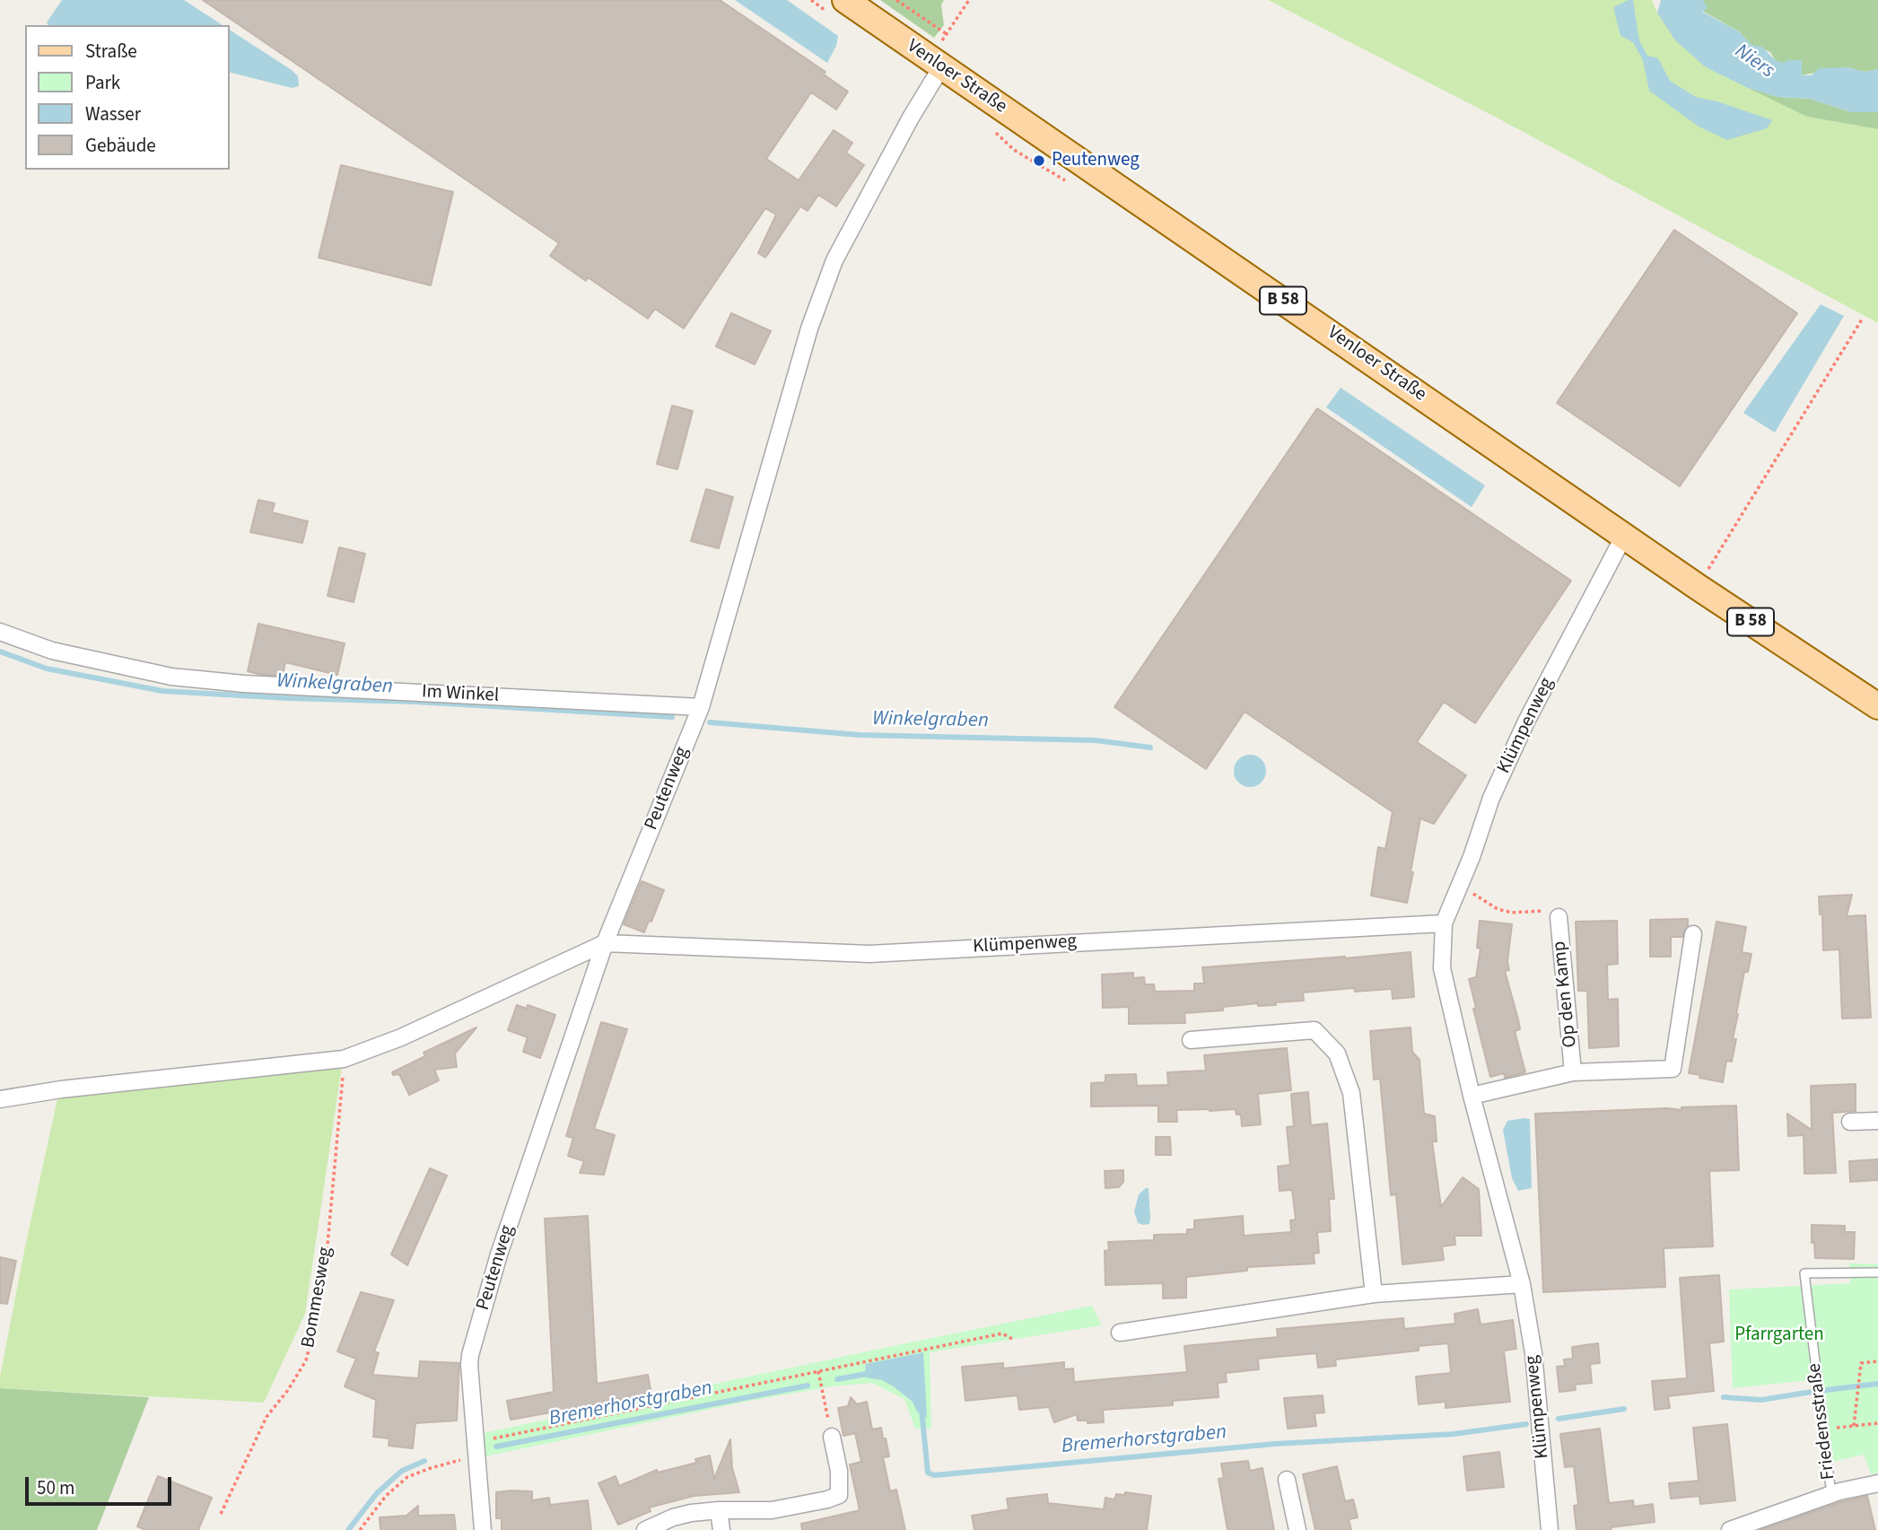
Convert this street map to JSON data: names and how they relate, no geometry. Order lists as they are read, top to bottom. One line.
{"streets":{"main road":["Venloer Straße","B 58"],"street":["Im Winkel","Klümpenweg","Peutenweg","Op den Kamp"],"lane":["Friedensstraße"],"path":["Bommesweg"]},"crossings":[["Venloer Straße","Klümpenweg"],["Venloer Straße","Peutenweg"],["Im Winkel","Peutenweg"],["Klümpenweg","Peutenweg"],["Klümpenweg","Op den Kamp"]],"water":["Niers","Winkelgraben","Bremerhorstgraben"],"parks":["Pfarrgarten"],"places":["Peutenweg"],"legend":["Straße","Park","Wasser","Gebäude"],"scale_bar":"50 m"}
